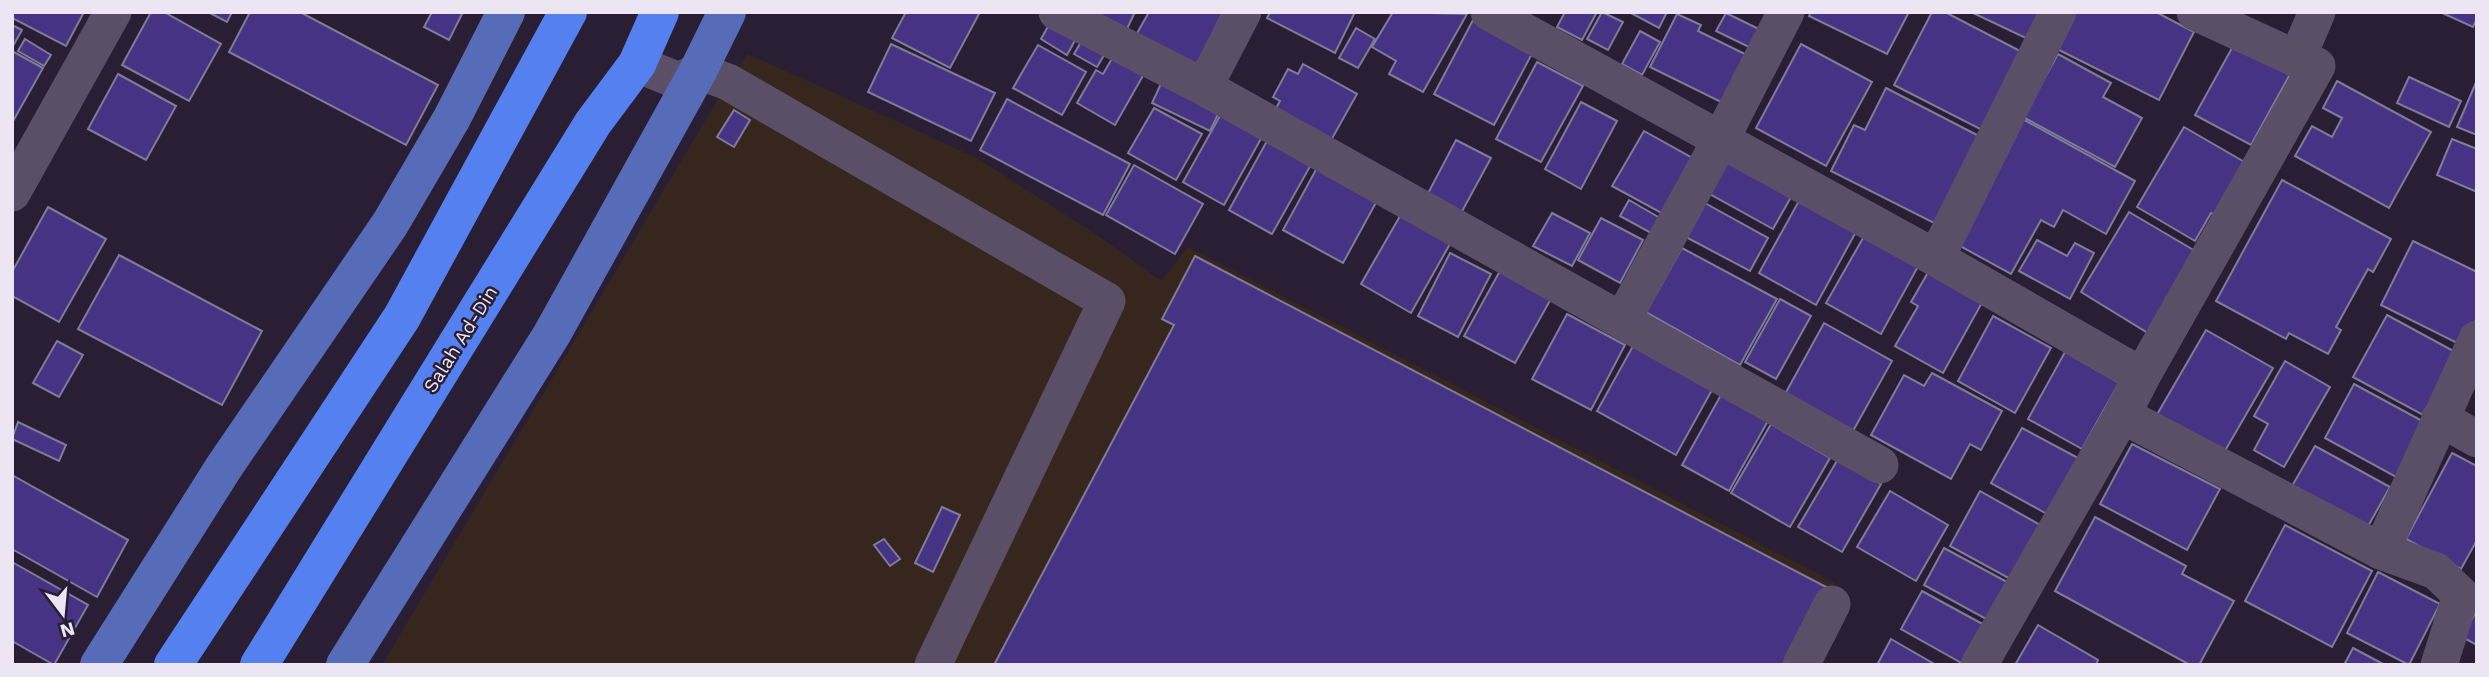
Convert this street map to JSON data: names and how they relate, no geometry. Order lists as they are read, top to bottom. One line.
{"streets":{"highway":["Salah Ad-Din"]},"north":"bottom"}
